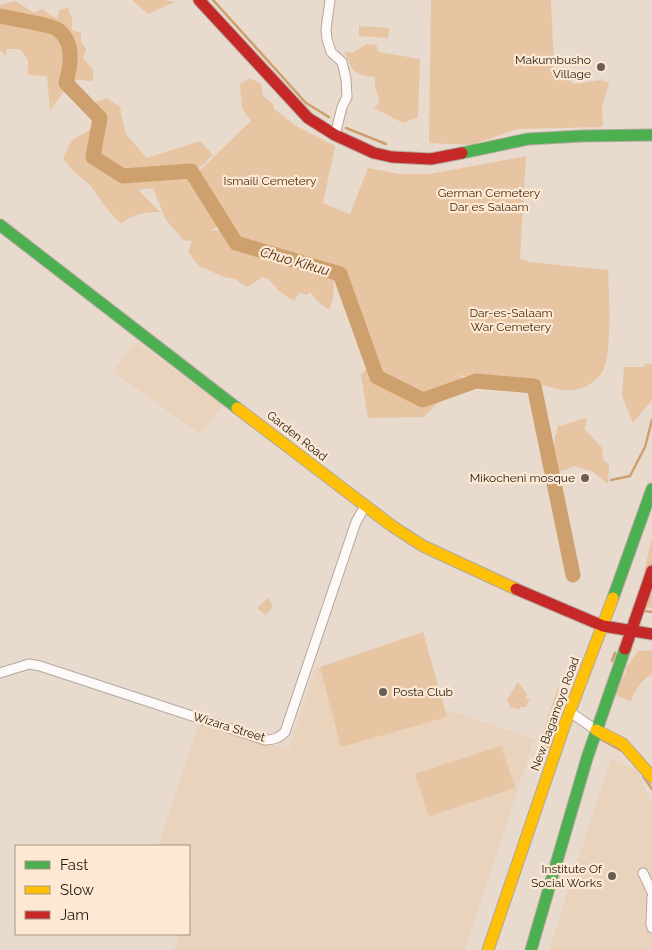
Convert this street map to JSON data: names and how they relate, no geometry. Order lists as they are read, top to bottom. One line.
{"streets":{"main road":["Garden Road","New Bagamoyo Road"],"street":["Wizara Street"]},"crossings":[["Garden Road","New Bagamoyo Road"],["Garden Road","Wizara Street"]],"water":["Chuo Kikuu"],"parks":["Ismaili Cemetery","German Cemetery Dar es Salaam","Dar-es-Salaam War Cemetery"],"places":["Makumbusho Village","Mikocheni mosque","Posta Club","Institute Of Social Works"],"legend":["Fast","Slow","Jam"]}
